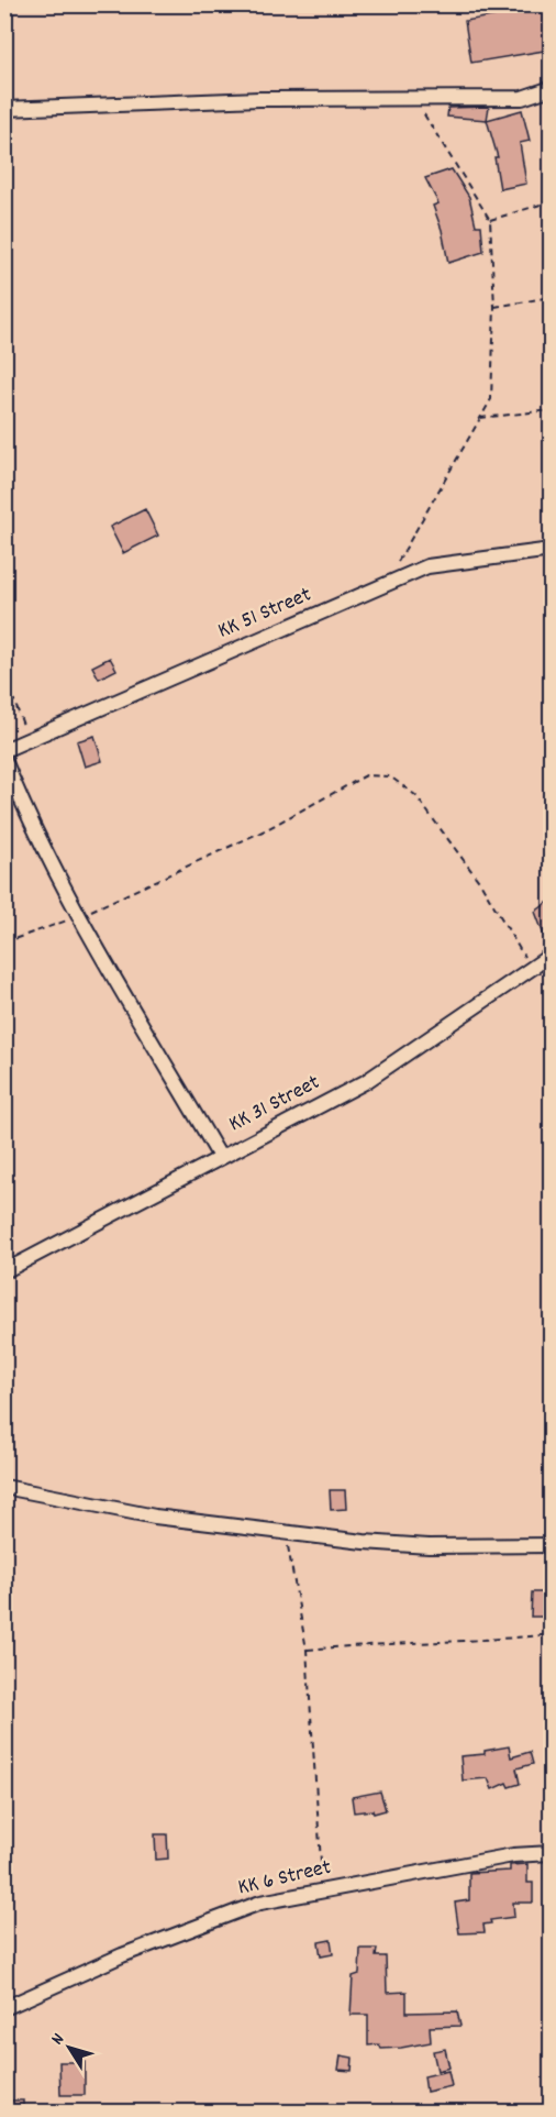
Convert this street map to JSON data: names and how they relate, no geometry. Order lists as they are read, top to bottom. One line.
{"streets":{"street":["KK 51 Street","KK 31 Street","KK 6 Street"]},"north":"top left"}
